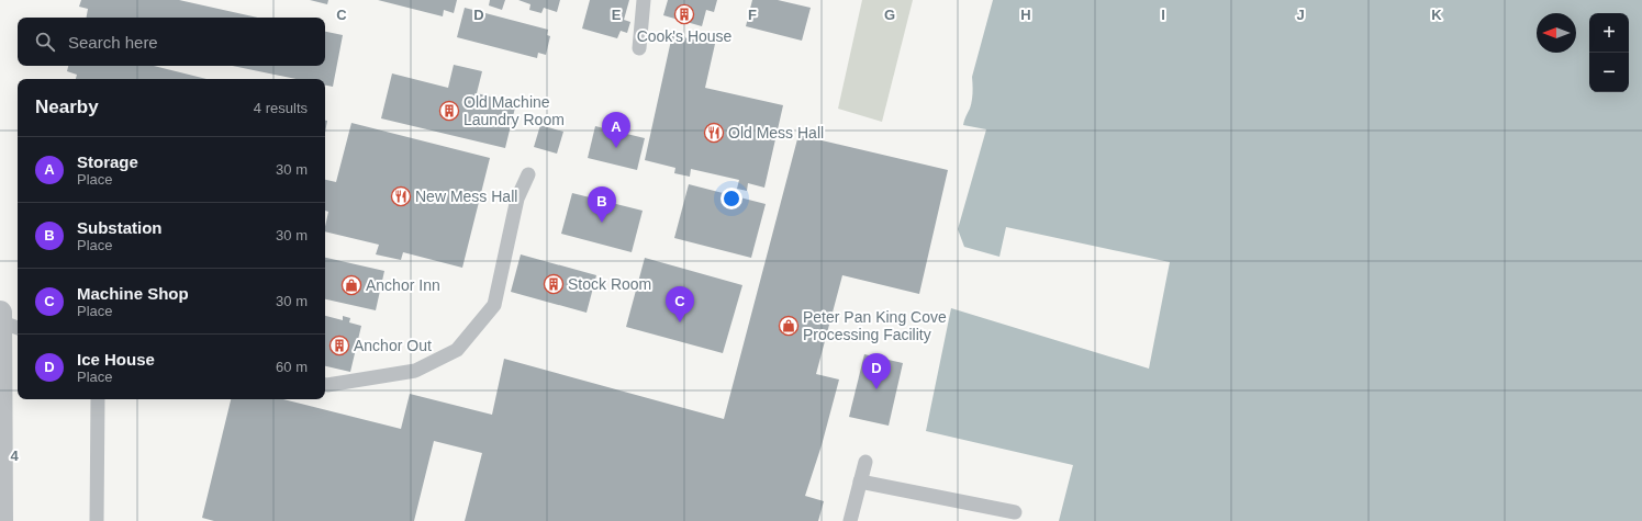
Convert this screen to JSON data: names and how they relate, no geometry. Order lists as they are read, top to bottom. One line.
{"places":{"building":["Cook's House","Old Machine Laundry Room","Stock Room","Anchor Out"],"restaurant":["Old Mess Hall","New Mess Hall"],"shop":["Anchor Inn","Peter Pan King Cove Processing Facility"]},"north":"left","page":{"map_buttons":["+","−"],"search":"Search here","heading":["Nearby","4 results"],"pins":["A","B","C","D"],"list":[{"mark":"A","name":"Storage","note":"Place","value":"30 m"},{"mark":"B","name":"Substation","note":"Place","value":"30 m"},{"mark":"C","name":"Machine Shop","note":"Place","value":"30 m"},{"mark":"D","name":"Ice House","note":"Place","value":"60 m"}]},"grid":{"columns":["C","D","E","F","G","H","I","J","K"],"rows":["4"]}}
